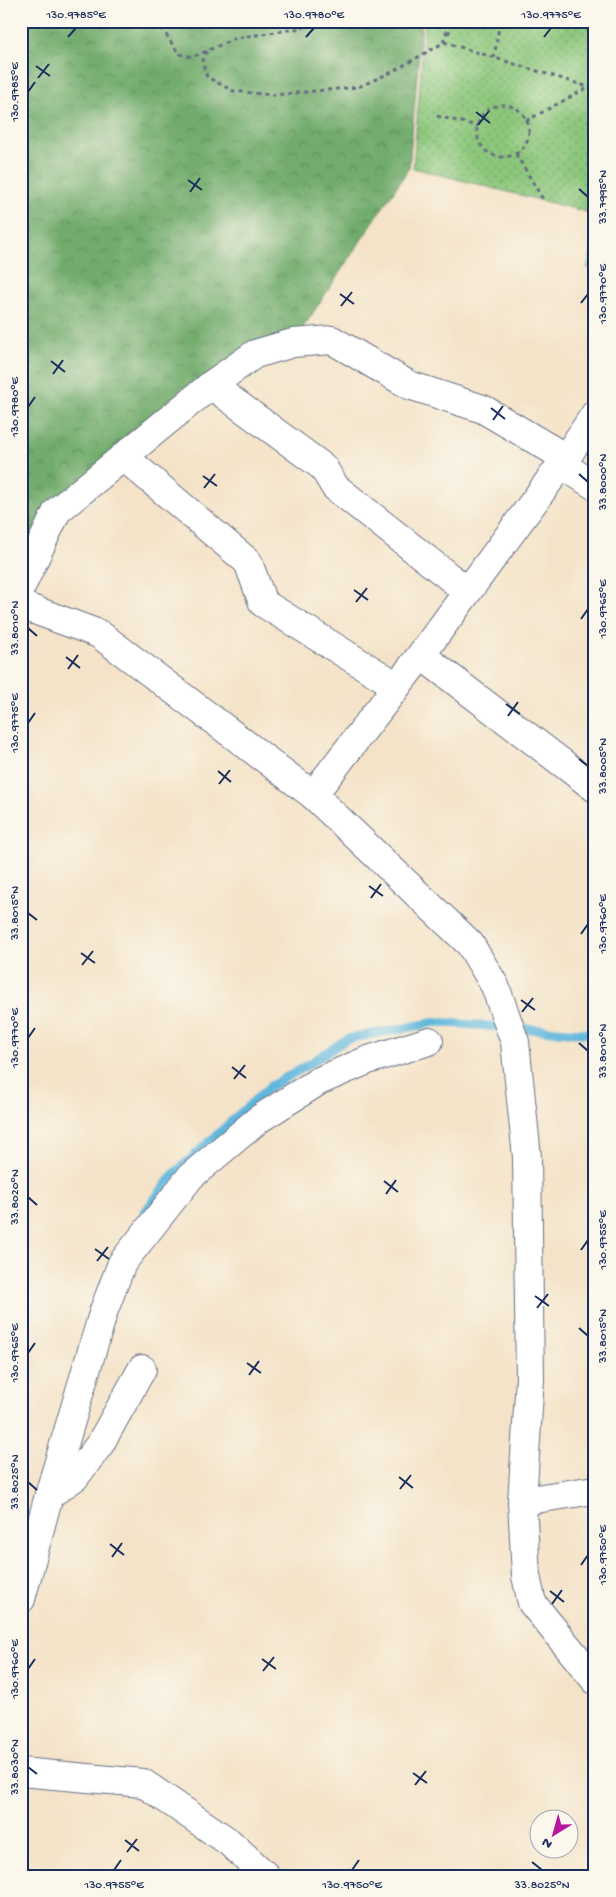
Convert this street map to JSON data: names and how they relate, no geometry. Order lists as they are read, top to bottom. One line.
{"north":"bottom left","coordinates":["130.9785°E","130.9780°E","130.9775°E","33.7995°N","130.9770°E","33.8000°N","130.9765°E","33.8010°N","33.8005°N","33.8015°N","130.9760°E","33.8020°N","130.9755°E","33.8025°N","130.9750°E","33.8030°N"]}
